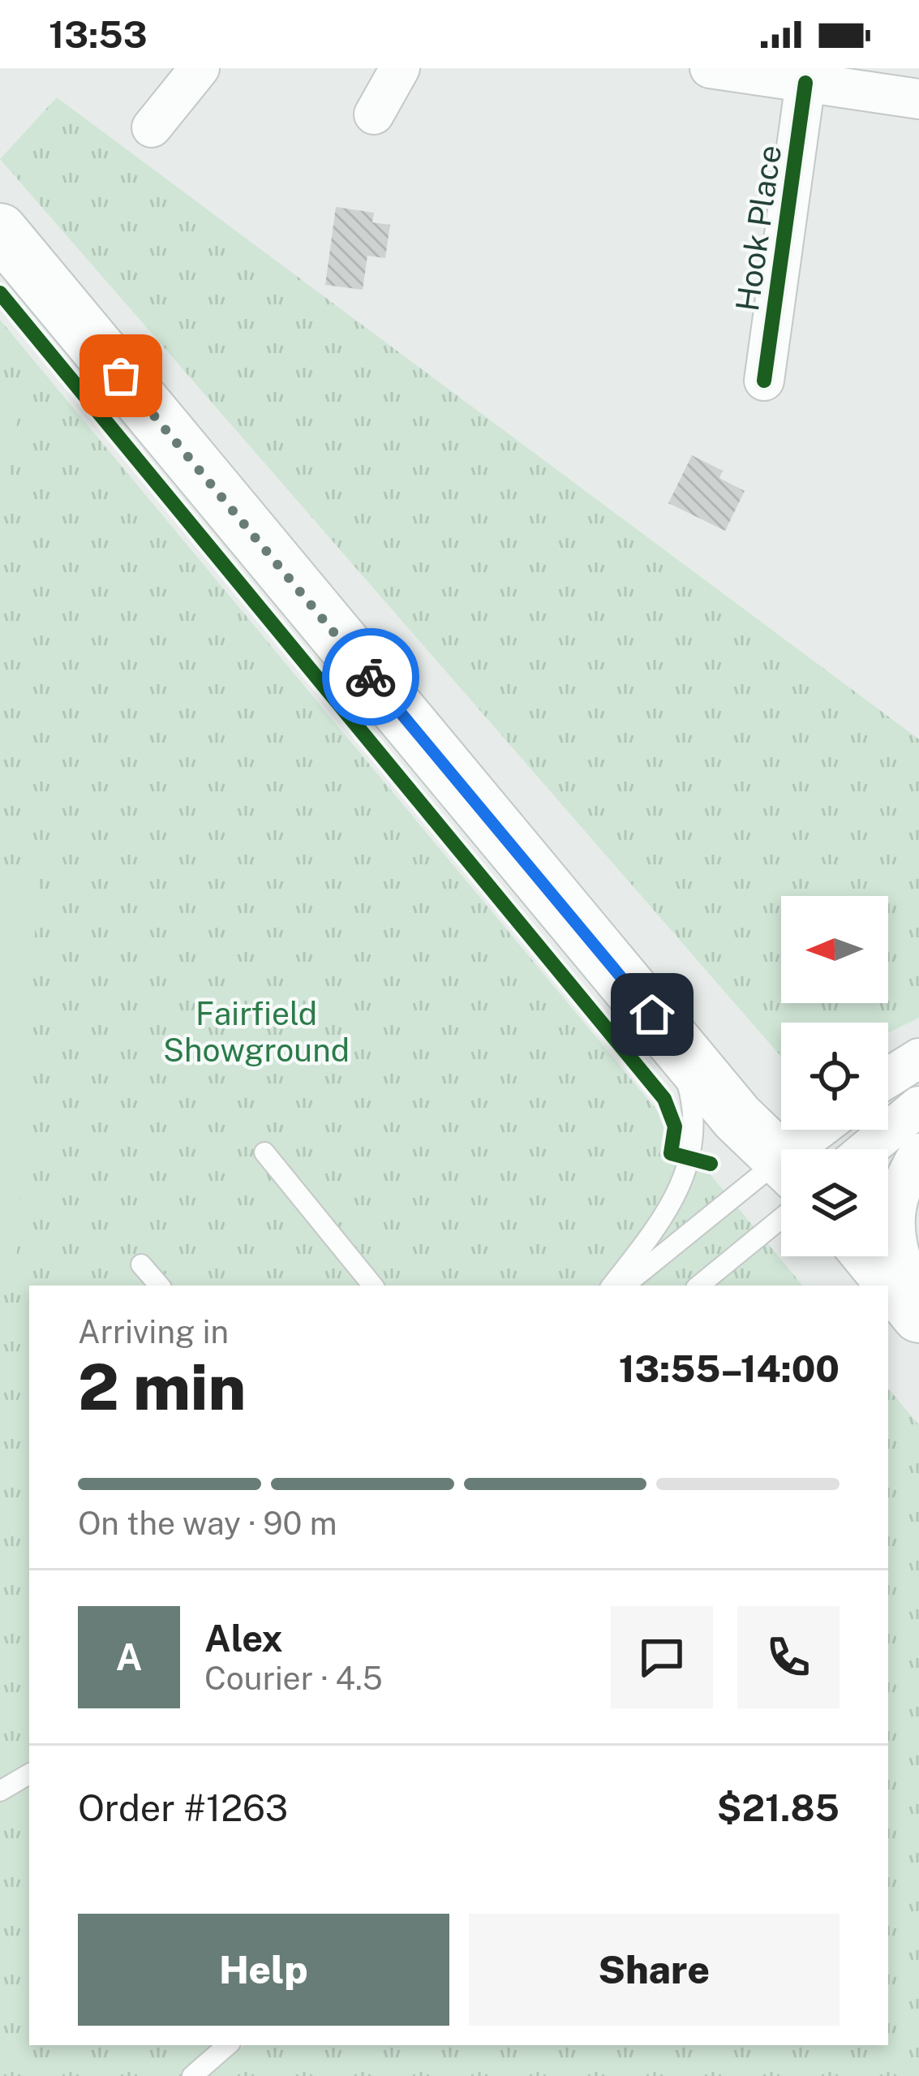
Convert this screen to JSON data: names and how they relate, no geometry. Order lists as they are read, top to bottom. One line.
{"streets":{"street":["Hook Place"]},"parks":["Fairfield Showground"],"north":"left","page":{"status":"13:53","heading":["2 min","Arriving in","13:55–14:00"],"panel":["Alex","Courier · 4.5","Order #1263","$21.85"],"bar":"On the way · 90 m","round":"A","buttons":["Help","Share"]}}
